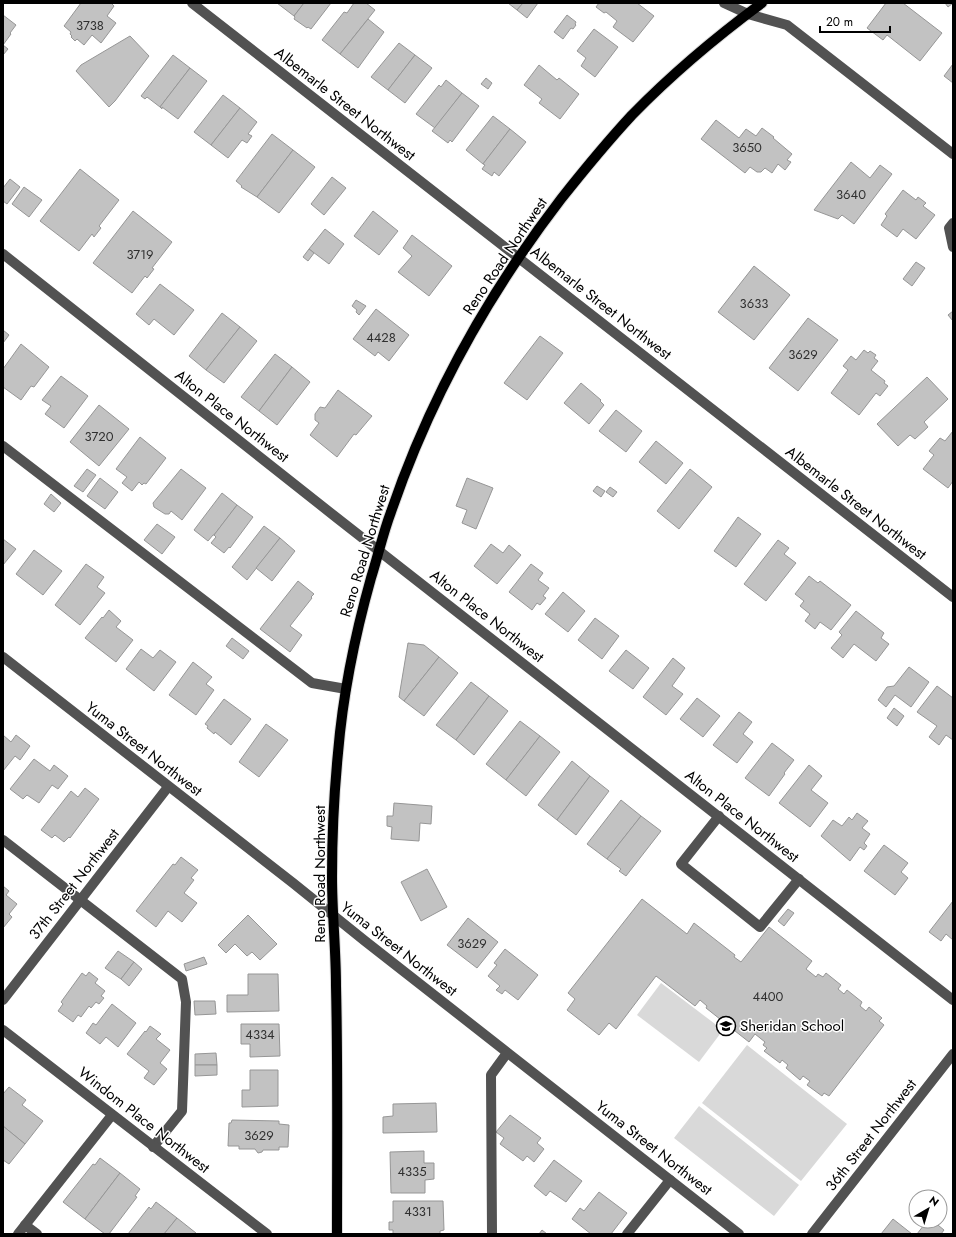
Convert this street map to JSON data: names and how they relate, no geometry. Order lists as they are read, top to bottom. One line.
{"streets":{"main road":["Reno Road Northwest"],"street":["Albemarle Street Northwest","Alton Place Northwest","Yuma Street Northwest","37th Street Northwest","Windom Place Northwest","36th Street Northwest"]},"crossings":[["Albemarle Street Northwest","Reno Road Northwest"],["Reno Road Northwest","Alton Place Northwest"],["Reno Road Northwest","Yuma Street Northwest"],["Yuma Street Northwest","37th Street Northwest"]],"places":{"school or university":["Sheridan School"]},"house_numbers":["3738","3650","3640","3719","3633","4428","3629","3720","3629","4400","4334","3629","4335","4331"],"scale_bar":"20 m","north":"top right"}
